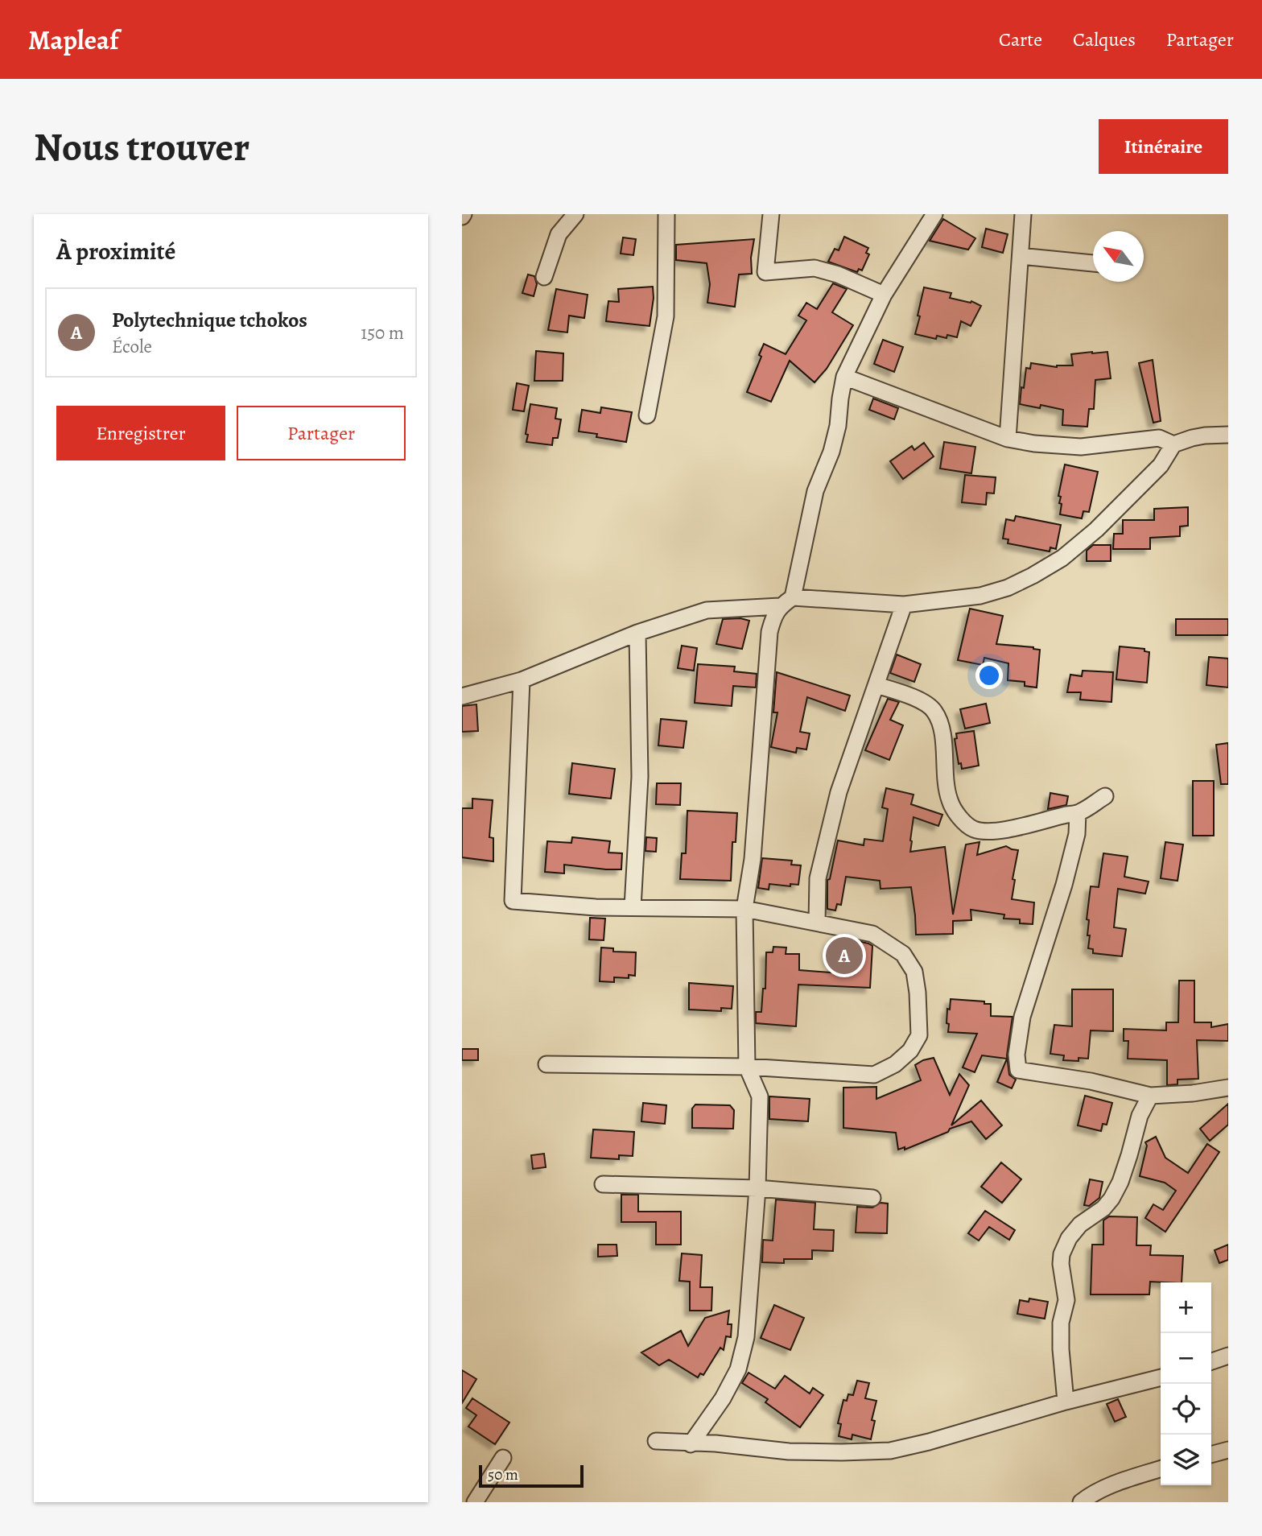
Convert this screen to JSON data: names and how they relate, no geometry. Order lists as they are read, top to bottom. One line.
{"scale_bar":"50 m","north":"top left","page":{"header":"Mapleaf","nav":["Carte","Calques","Partager"],"buttons":["Itinéraire",["Enregistrer","Partager"]],"title":"Nous trouver","heading":"À proximité","list":[{"mark":"A","name":"Polytechnique tchokos","note":"École","value":"150 m"}],"pins":"A","map_buttons":["+","−"],"scale":"50 m"}}
